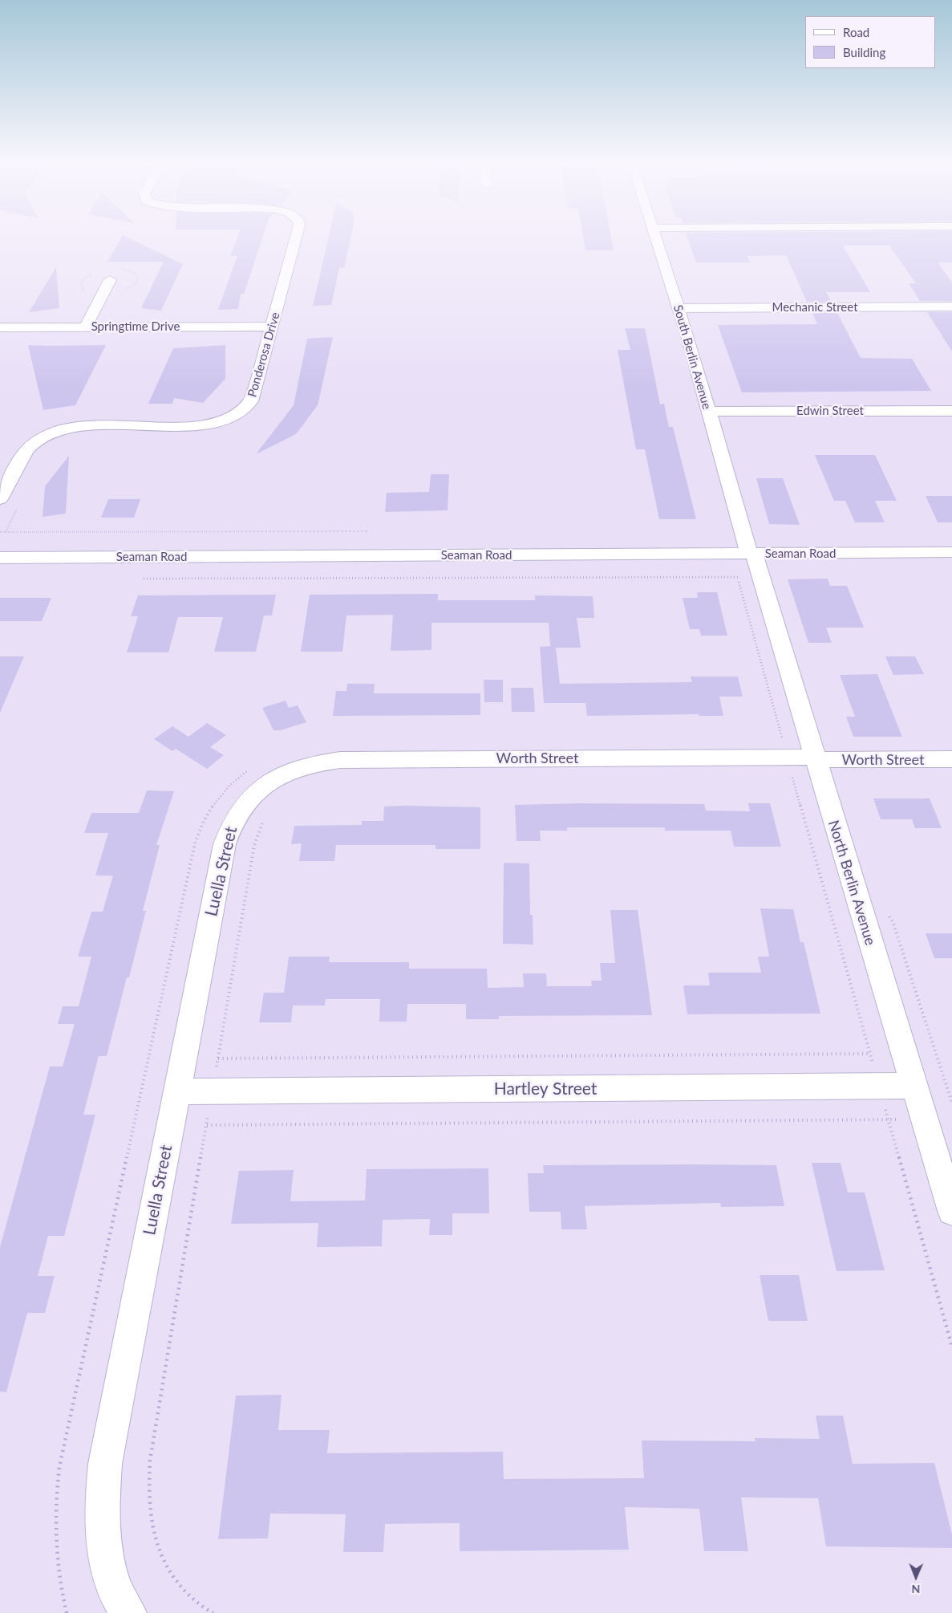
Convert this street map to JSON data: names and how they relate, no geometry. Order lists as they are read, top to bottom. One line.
{"streets":{"street":["Mechanic Street","Springtime Drive","Ponderosa Drive","South Berlin Avenue","Edwin Street","Seaman Road","Worth Street","Luella Street","North Berlin Avenue","Hartley Street"]},"crossings":[["Mechanic Street","South Berlin Avenue"],["Springtime Drive","Ponderosa Drive"],["South Berlin Avenue","Edwin Street"],["South Berlin Avenue","Seaman Road"],["South Berlin Avenue","North Berlin Avenue"],["Seaman Road","North Berlin Avenue"],["Worth Street","Luella Street"],["Worth Street","North Berlin Avenue"],["Luella Street","Hartley Street"],["North Berlin Avenue","Hartley Street"]],"legend":["Road","Building"],"north":"bottom"}
